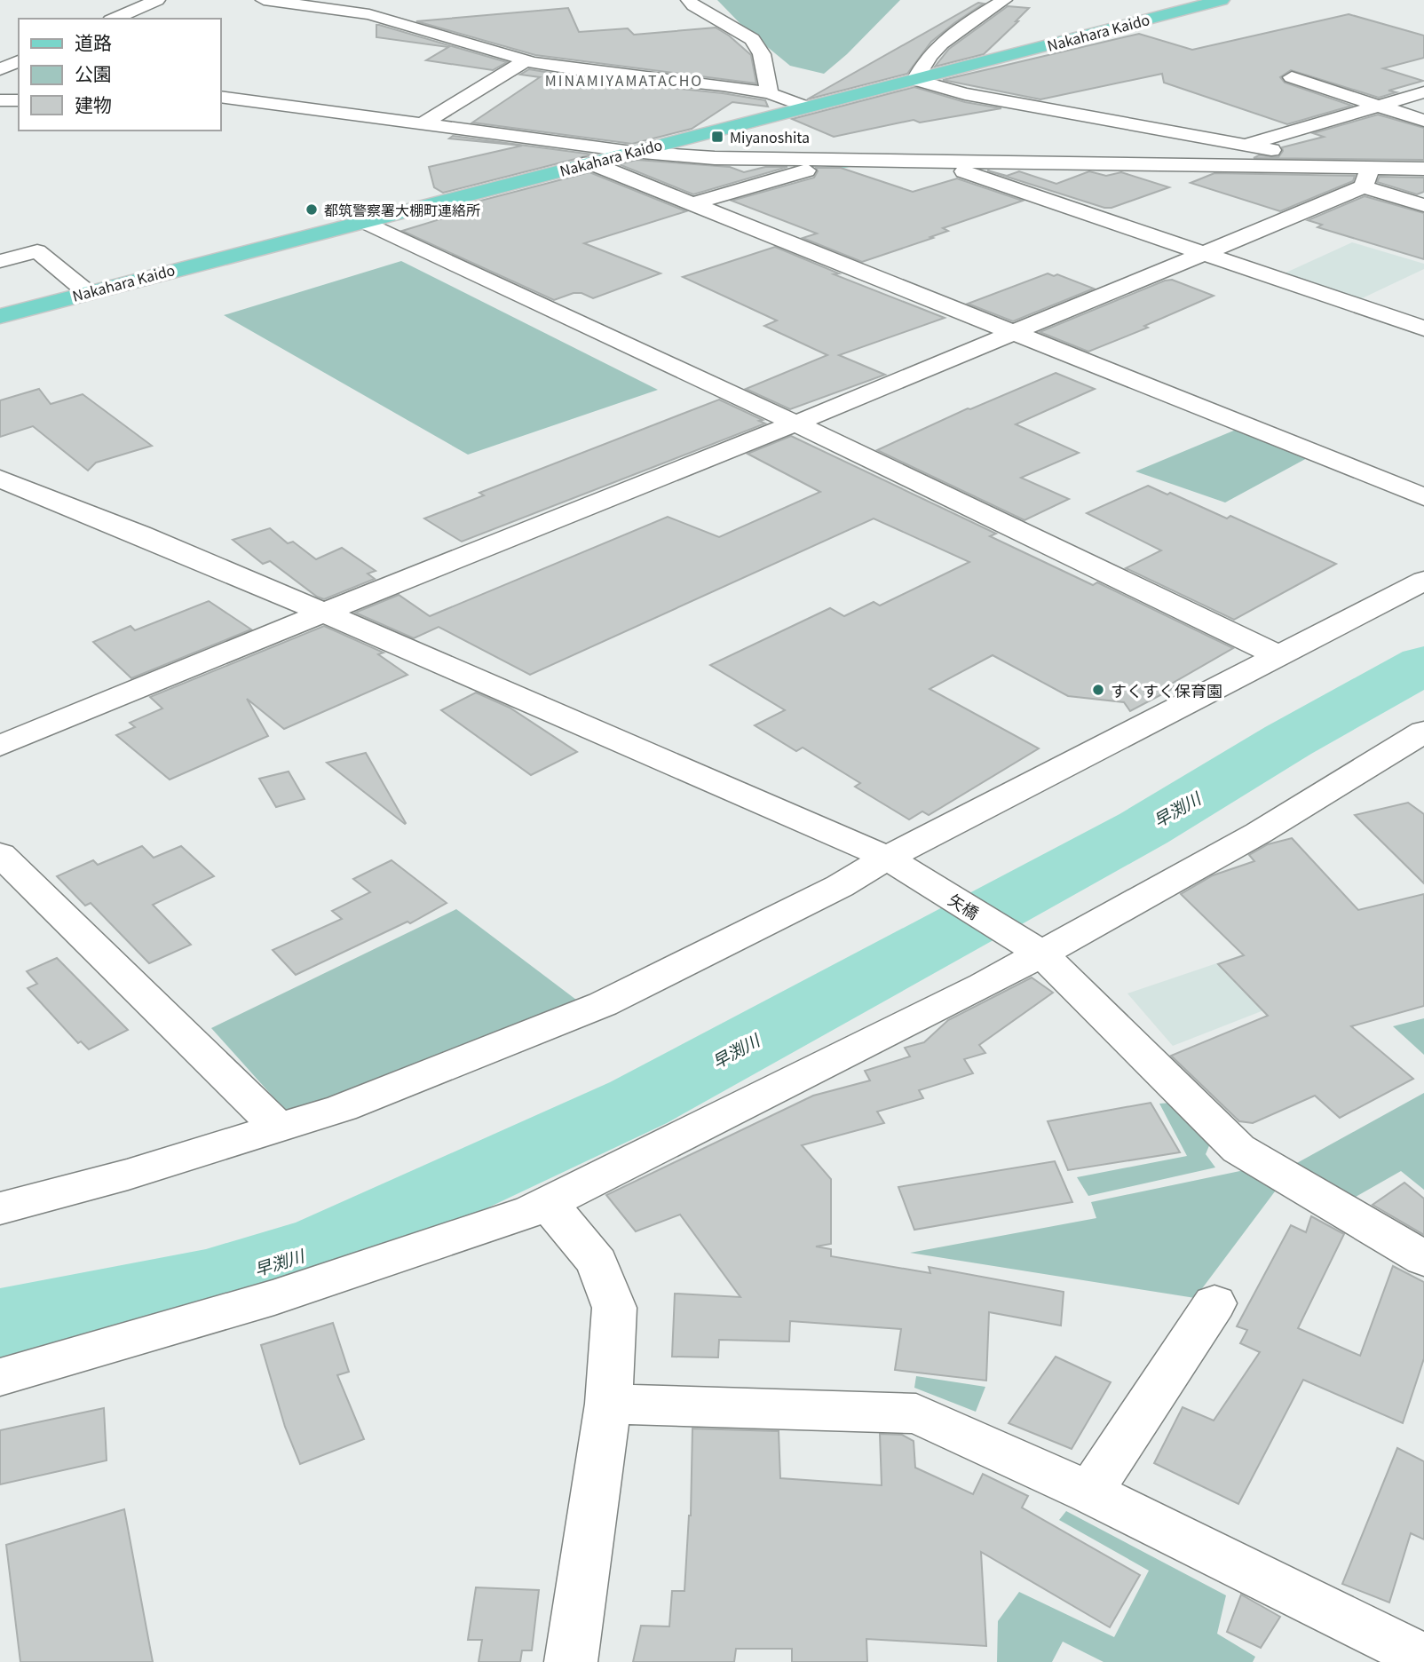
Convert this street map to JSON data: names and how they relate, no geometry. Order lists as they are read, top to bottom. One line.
{"streets":{"main road":["Nakahara Kaido"],"street":["矢橋"]},"districts":["MINAMIYAMATACHO"],"water":["早渕川"],"places":{"transit":["Miyanoshita"],"other":["都筑警察署大棚町連絡所","すくすく保育園"]},"legend":["道路","公園","建物"]}
